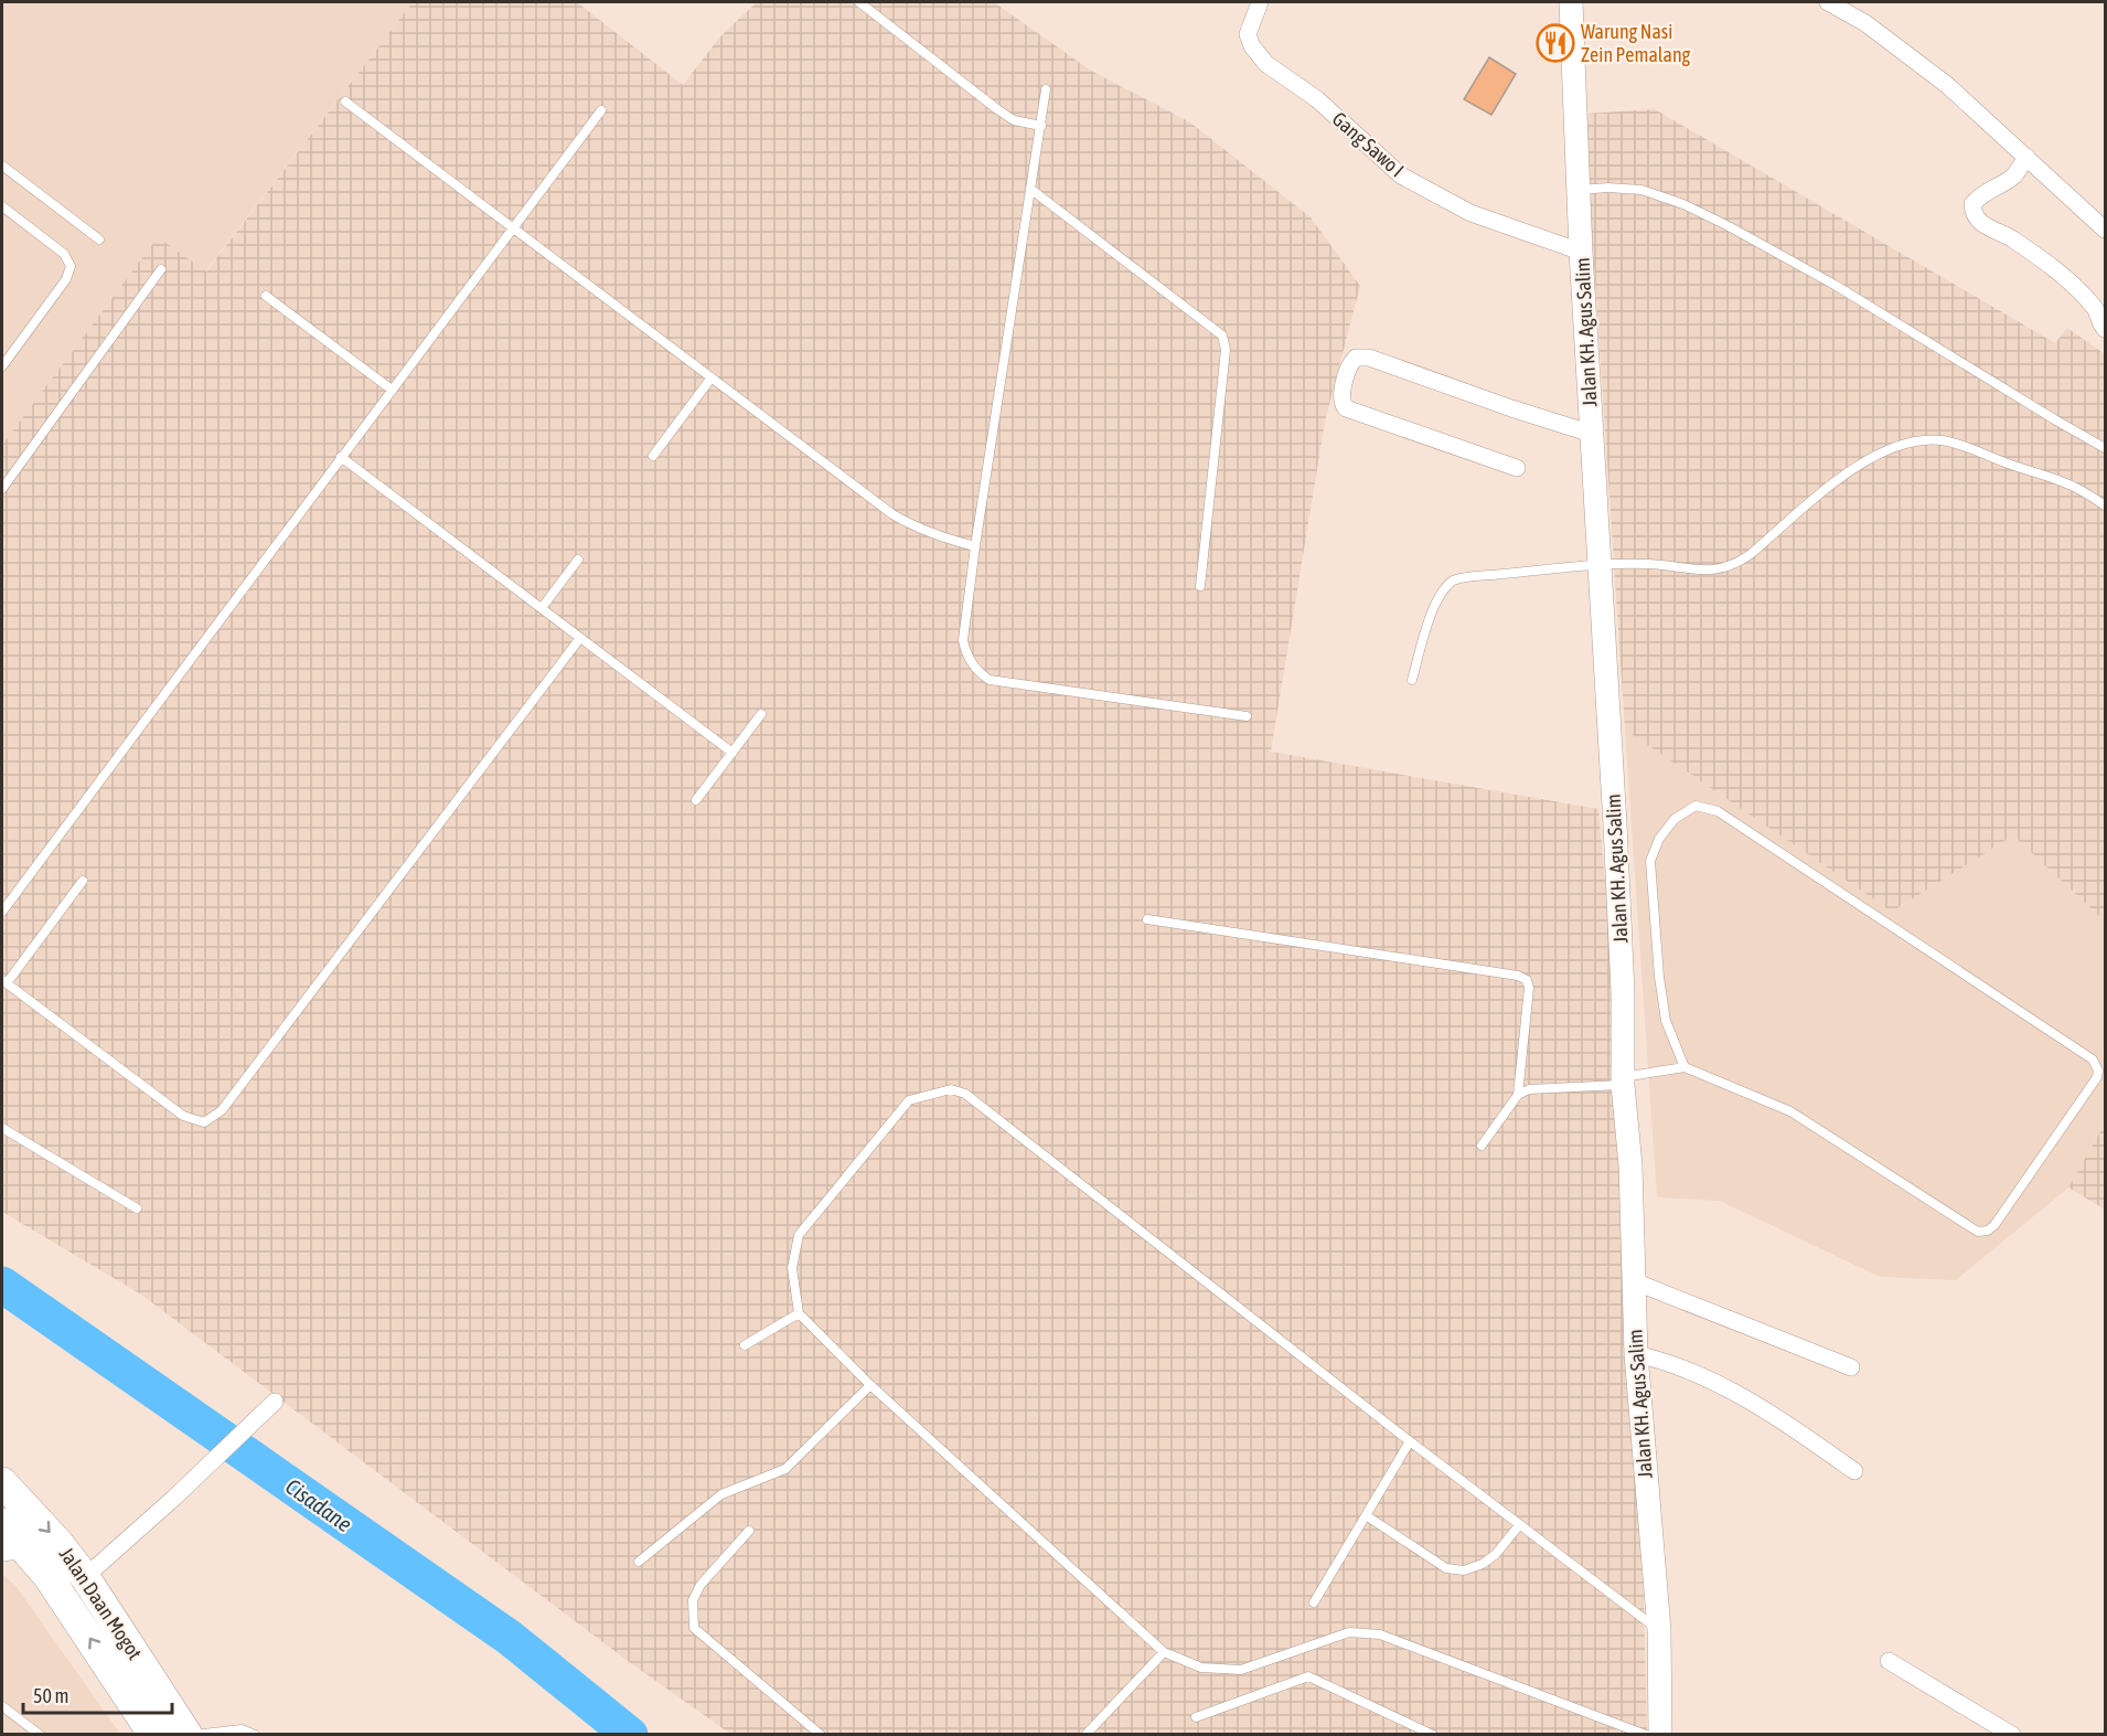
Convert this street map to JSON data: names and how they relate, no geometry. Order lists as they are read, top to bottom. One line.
{"streets":{"highway":["Jalan Daan Mogot"],"street":["Gang Sawo I","Jalan KH. Agus Salim"]},"crossings":[["Gang Sawo I","Jalan KH. Agus Salim"]],"water":["Cisadane"],"places":{"restaurant":["Warung Nasi Zein Pemalang"]},"scale_bar":"50 m"}
